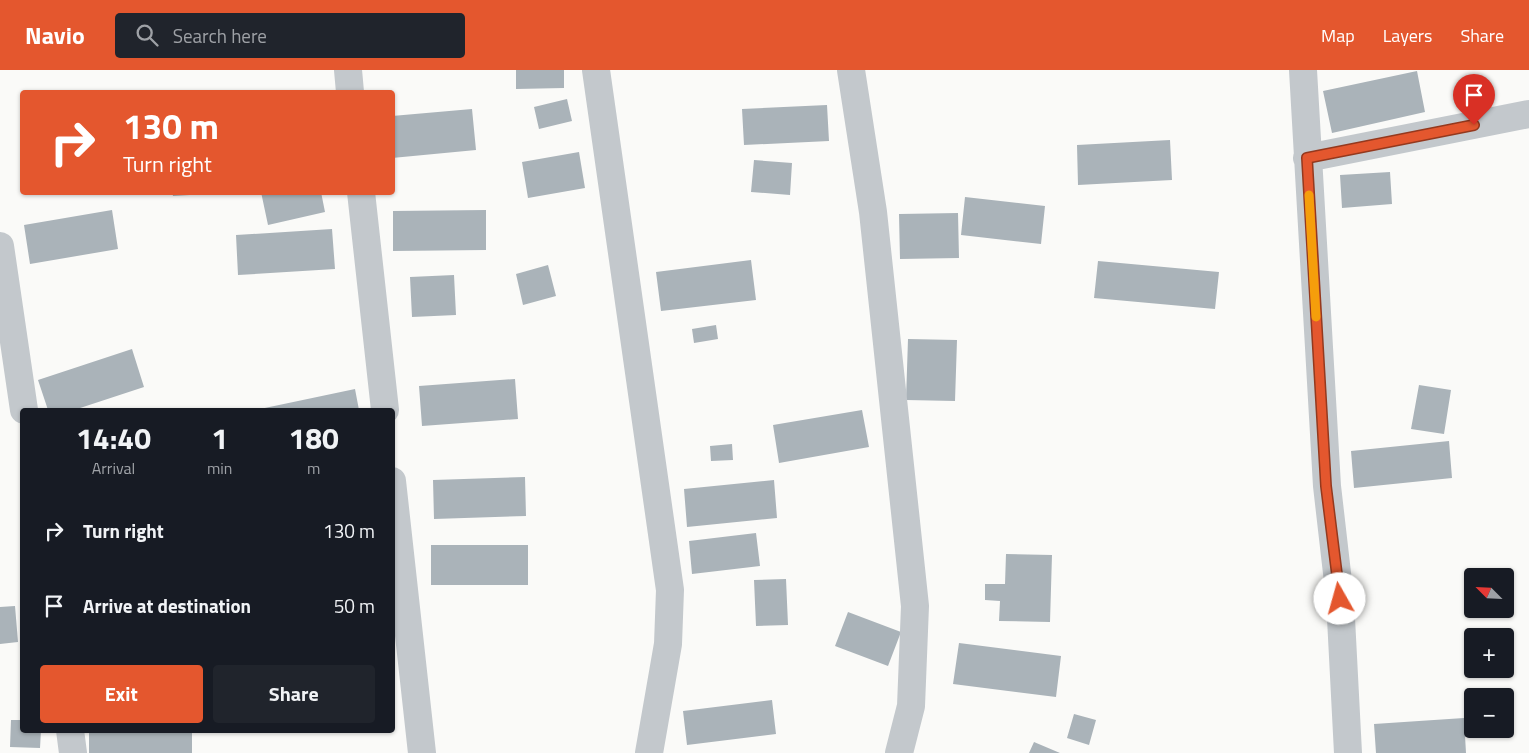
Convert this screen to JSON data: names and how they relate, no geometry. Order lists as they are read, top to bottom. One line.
{"north":"top left","page":{"header":"Navio","search":"Search here","nav":["Map","Layers","Share"],"turn":["130 m","Turn right"],"eta":["14:40","Arrival","1","min","180","m"],"list":[{"name":"Turn right","value":"130 m"},{"name":"Arrive at destination","value":"50 m"}],"map_buttons":["+","−"],"buttons":["Exit","Share"]}}
